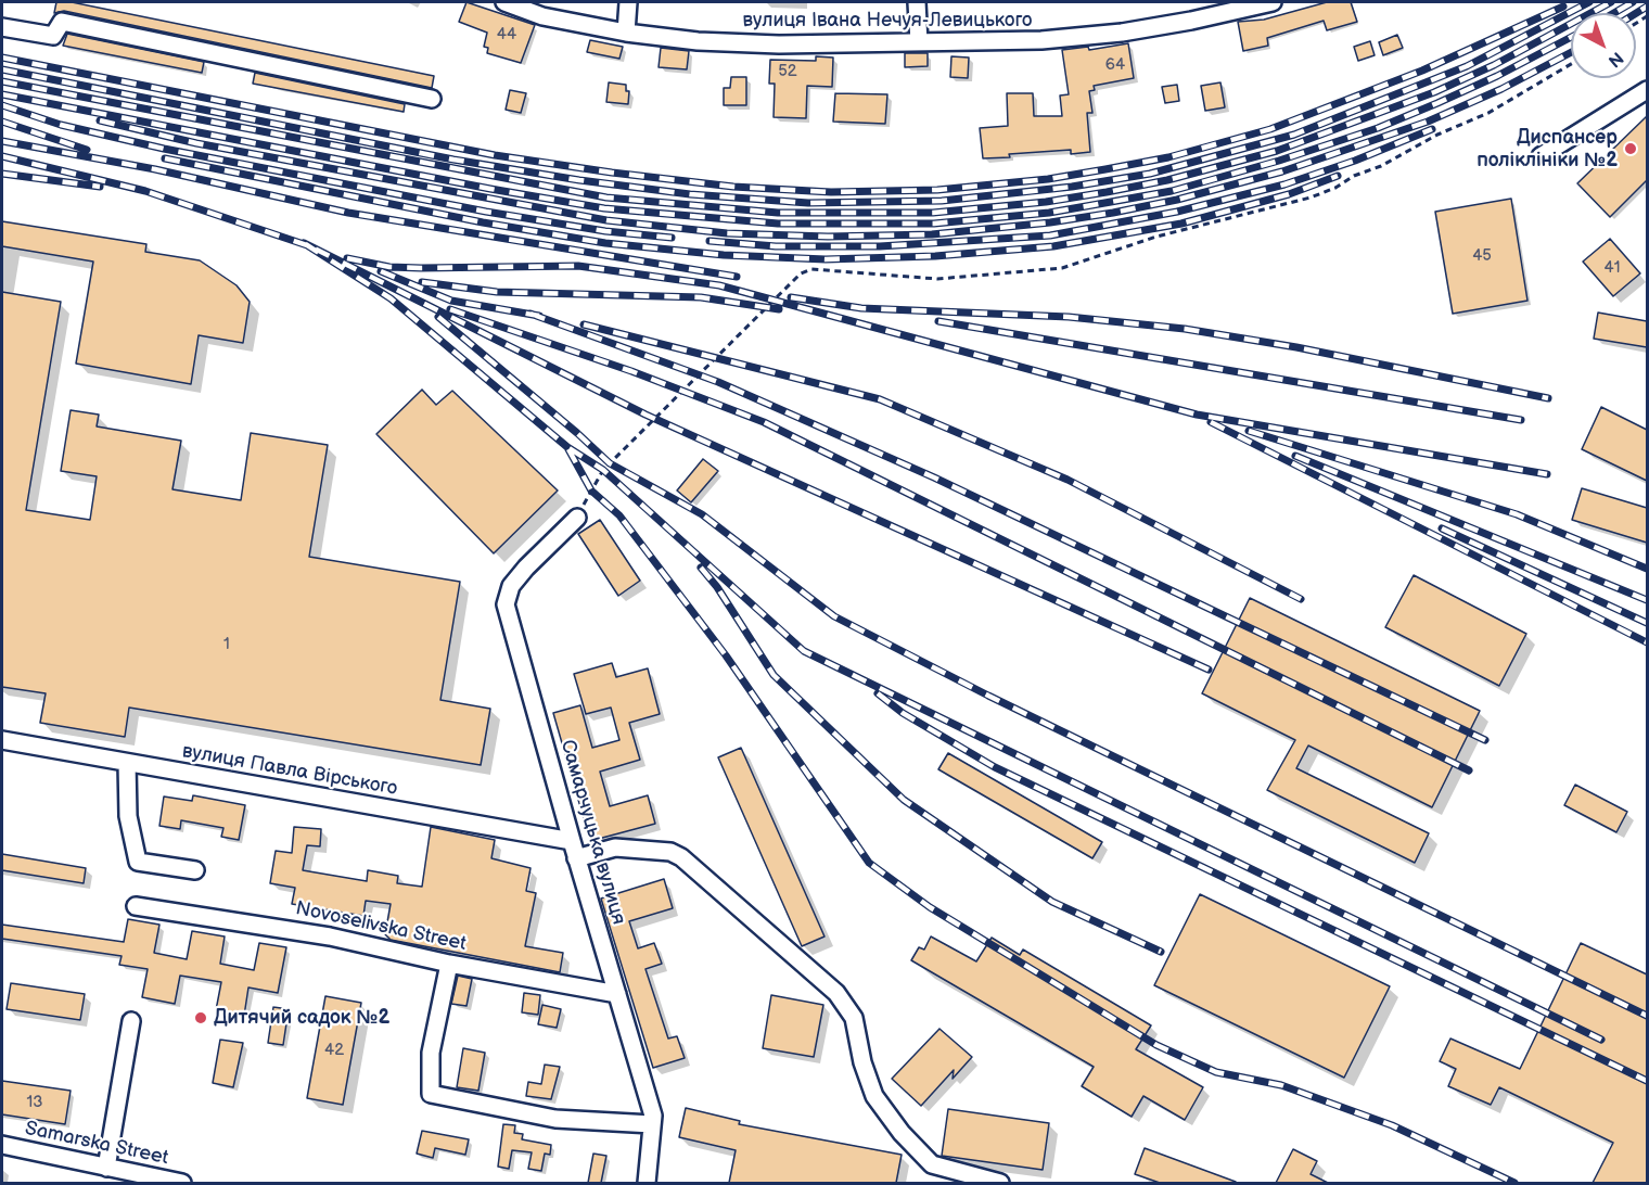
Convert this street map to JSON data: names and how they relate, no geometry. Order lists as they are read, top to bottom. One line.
{"streets":{"street":["вулиця Івана Нечуя-Левицького","вулиця Павла Вірського","Самарчуцька вулиця","Novoselivska Street","Samarska Street"]},"crossings":[["вулиця Павла Вірського","Самарчуцька вулиця"],["Самарчуцька вулиця","Novoselivska Street"]],"places":["Диспансер поліклініки №2","Дитячий садок №2"],"house_numbers":["44","64","52","45","41","1","42","13"],"north":"bottom right"}
